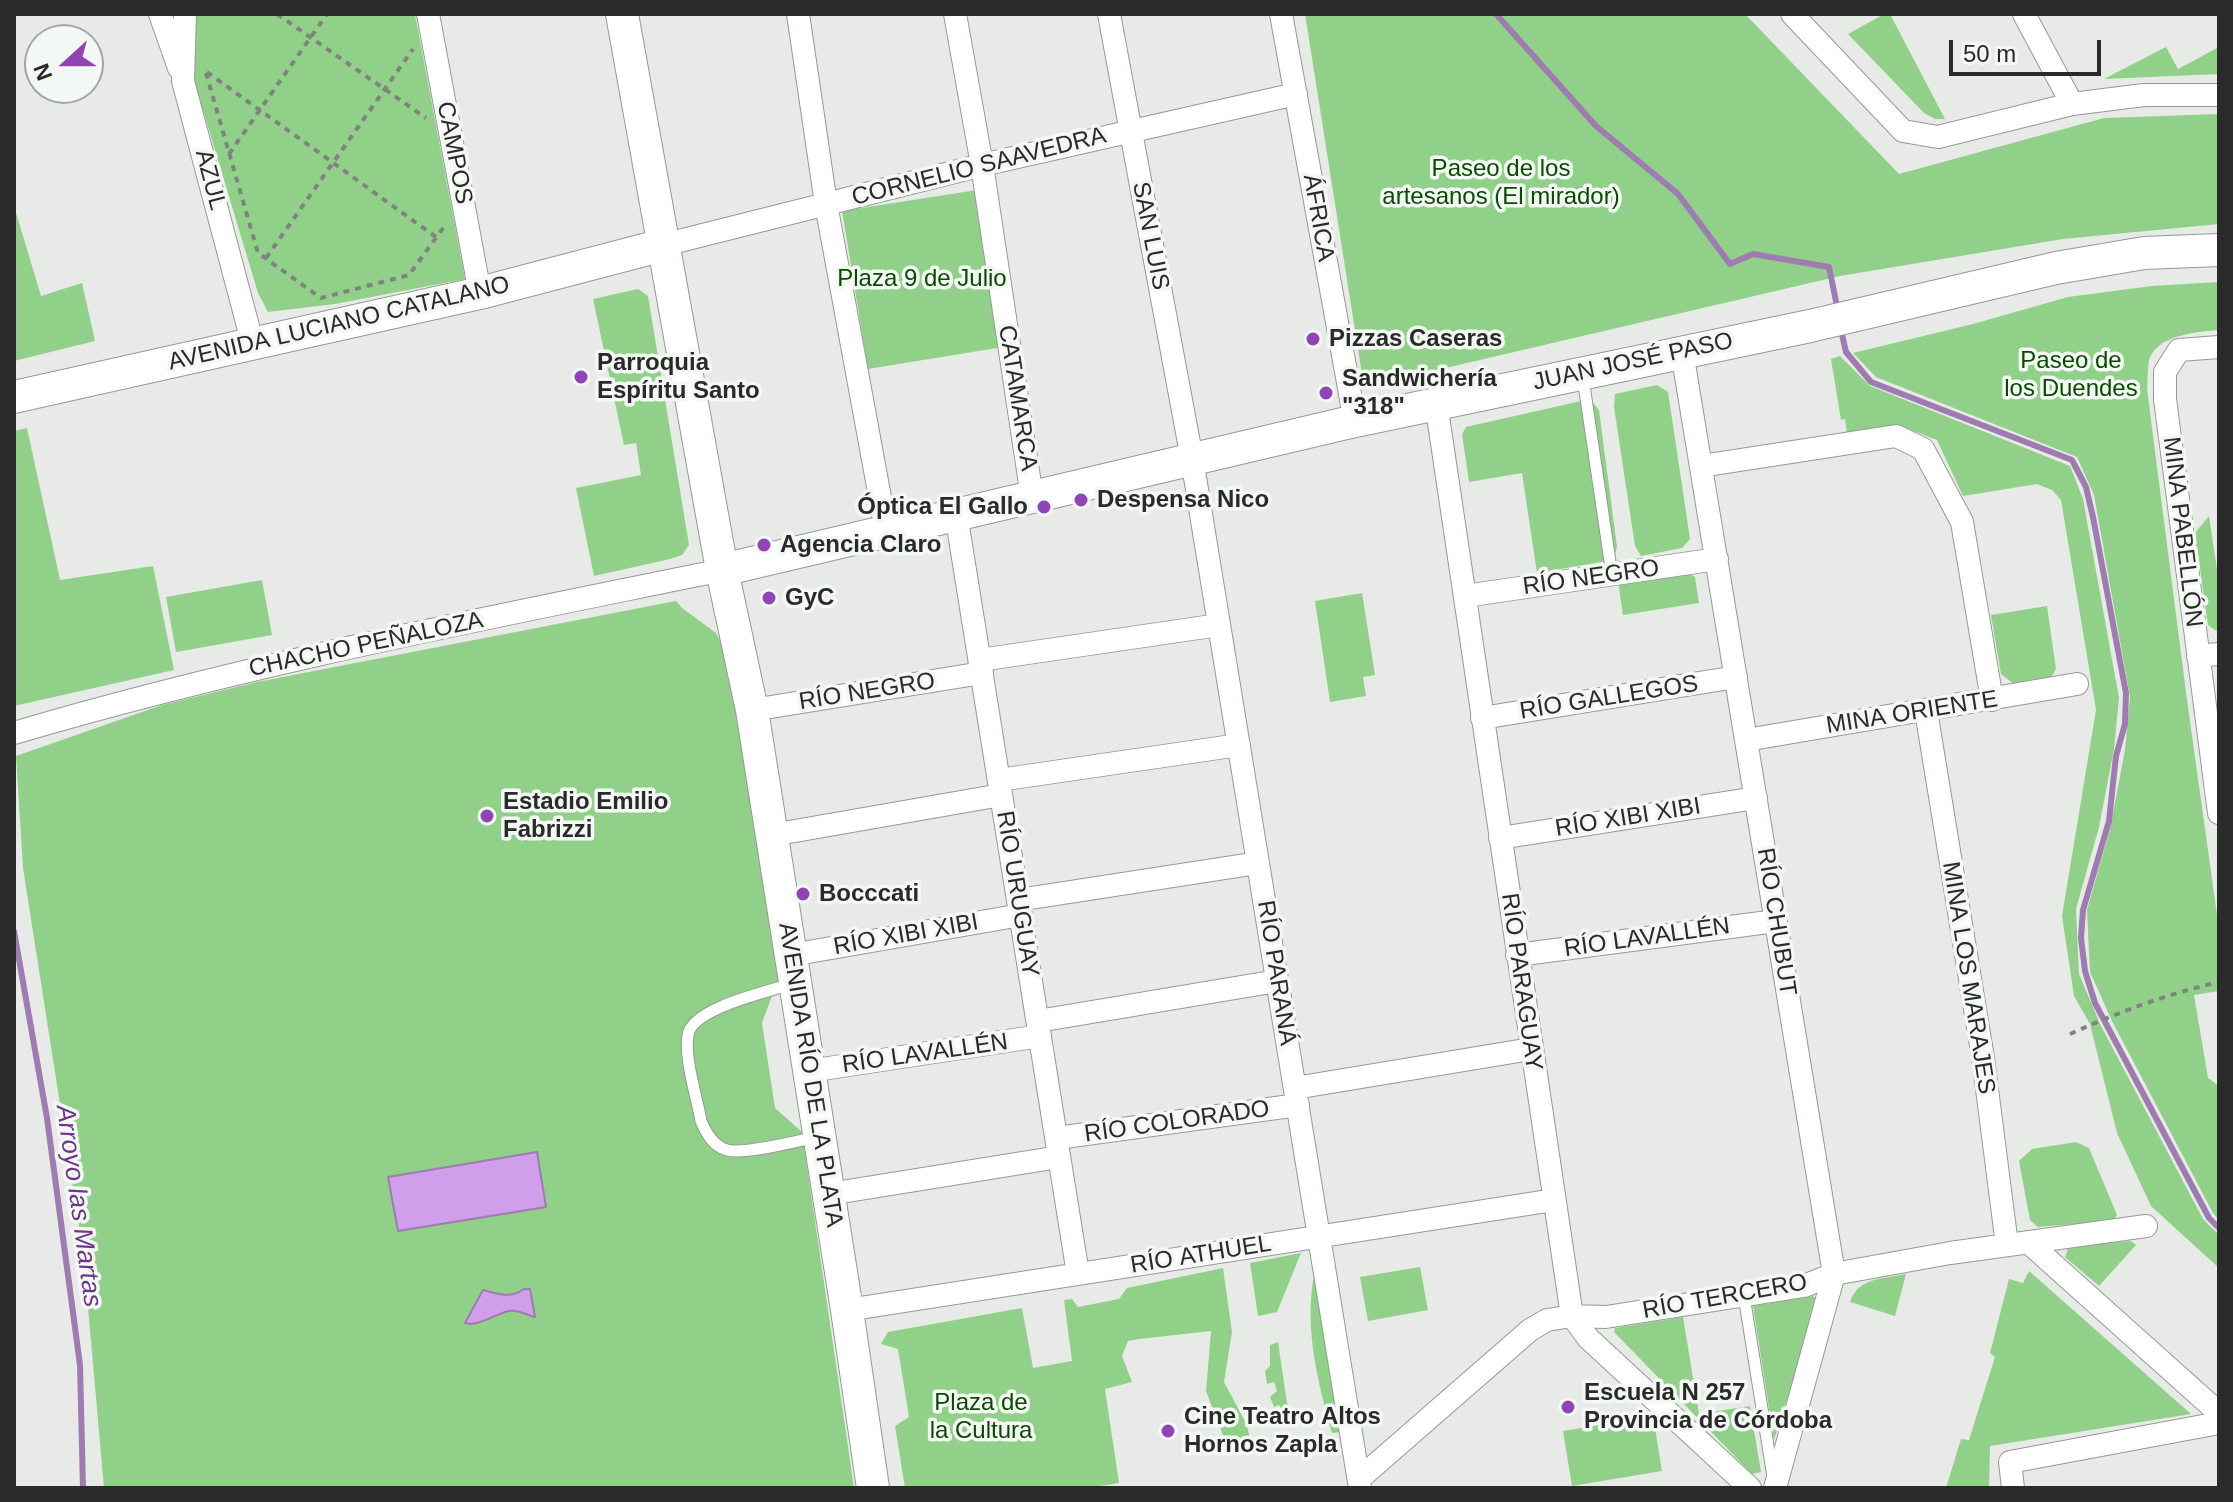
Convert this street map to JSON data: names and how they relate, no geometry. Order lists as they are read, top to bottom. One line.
{"streets":{"main road":["AVENIDA LUCIANO CATALANO","JUAN JOSÉ PASO","AVENIDA RÍO DE LA PLATA"],"street":["CAMPOS","CORNELIO SAAVEDRA","AZUL","ÁFRICA","SAN LUIS","CATAMARCA","MINA PABELLÓN","RÍO NEGRO","CHACHO PEÑALOZA","RÍO GALLEGOS","MINA ORIENTE","RÍO XIBI XIBI","RÍO URUGUAY","RÍO CHUBUT","RÍO LAVALLÉN","RÍO PARANÁ","MINA LOS MARAJES","RÍO PARAGUAY","RÍO COLORADO","RÍO ATHUEL","RÍO TERCERO"]},"crossings":[["CAMPOS","AVENIDA LUCIANO CATALANO"],["CORNELIO SAAVEDRA","ÁFRICA"],["CORNELIO SAAVEDRA","SAN LUIS"],["CORNELIO SAAVEDRA","AVENIDA LUCIANO CATALANO"],["CORNELIO SAAVEDRA","CATAMARCA"],["CORNELIO SAAVEDRA","AVENIDA RÍO DE LA PLATA"],["AZUL","AVENIDA LUCIANO CATALANO"],["ÁFRICA","JUAN JOSÉ PASO"],["SAN LUIS","JUAN JOSÉ PASO"],["SAN LUIS","RÍO PARANÁ"],["AVENIDA LUCIANO CATALANO","AVENIDA RÍO DE LA PLATA"],["JUAN JOSÉ PASO","CATAMARCA"],["JUAN JOSÉ PASO","CHACHO PEÑALOZA"],["JUAN JOSÉ PASO","RÍO URUGUAY"],["JUAN JOSÉ PASO","RÍO CHUBUT"],["JUAN JOSÉ PASO","RÍO PARANÁ"],["JUAN JOSÉ PASO","RÍO PARAGUAY"],["JUAN JOSÉ PASO","AVENIDA RÍO DE LA PLATA"],["RÍO NEGRO","RÍO URUGUAY"],["RÍO NEGRO","RÍO CHUBUT"],["RÍO NEGRO","RÍO PARANÁ"],["RÍO NEGRO","RÍO PARAGUAY"],["RÍO NEGRO","AVENIDA RÍO DE LA PLATA"],["CHACHO PEÑALOZA","AVENIDA RÍO DE LA PLATA"],["RÍO GALLEGOS","RÍO CHUBUT"],["RÍO GALLEGOS","RÍO PARAGUAY"],["MINA ORIENTE","RÍO CHUBUT"],["MINA ORIENTE","MINA LOS MARAJES"],["RÍO XIBI XIBI","RÍO URUGUAY"],["RÍO XIBI XIBI","RÍO CHUBUT"],["RÍO XIBI XIBI","RÍO PARANÁ"],["RÍO XIBI XIBI","RÍO PARAGUAY"],["RÍO XIBI XIBI","AVENIDA RÍO DE LA PLATA"],["RÍO URUGUAY","RÍO LAVALLÉN"],["RÍO URUGUAY","RÍO COLORADO"],["RÍO URUGUAY","RÍO ATHUEL"],["RÍO CHUBUT","RÍO LAVALLÉN"],["RÍO CHUBUT","RÍO TERCERO"],["RÍO LAVALLÉN","RÍO PARANÁ"],["RÍO LAVALLÉN","RÍO PARAGUAY"],["RÍO LAVALLÉN","AVENIDA RÍO DE LA PLATA"],["RÍO PARANÁ","RÍO COLORADO"],["RÍO PARANÁ","RÍO ATHUEL"],["RÍO PARANÁ","RÍO TERCERO"],["MINA LOS MARAJES","RÍO TERCERO"],["RÍO PARAGUAY","RÍO COLORADO"],["RÍO PARAGUAY","RÍO ATHUEL"],["RÍO PARAGUAY","RÍO TERCERO"],["AVENIDA RÍO DE LA PLATA","RÍO COLORADO"],["AVENIDA RÍO DE LA PLATA","RÍO ATHUEL"]],"water":["Arroyo las Martas"],"parks":["Paseo de los artesanos (El mirador)","Plaza 9 de Julio","Paseo de los Duendes","Plaza de la Cultura"],"places":["Pizzas Caseras","Parroquia Espíritu Santo","Sandwichería \"318\"","Despensa Nico","Óptica El Gallo","Agencia Claro","GyC","Estadio Emilio Fabrizzi","Bocccati","Escuela N 257 Provincia de Córdoba","Cine Teatro Altos Hornos Zapla"],"scale_bar":"50 m","north":"left"}
